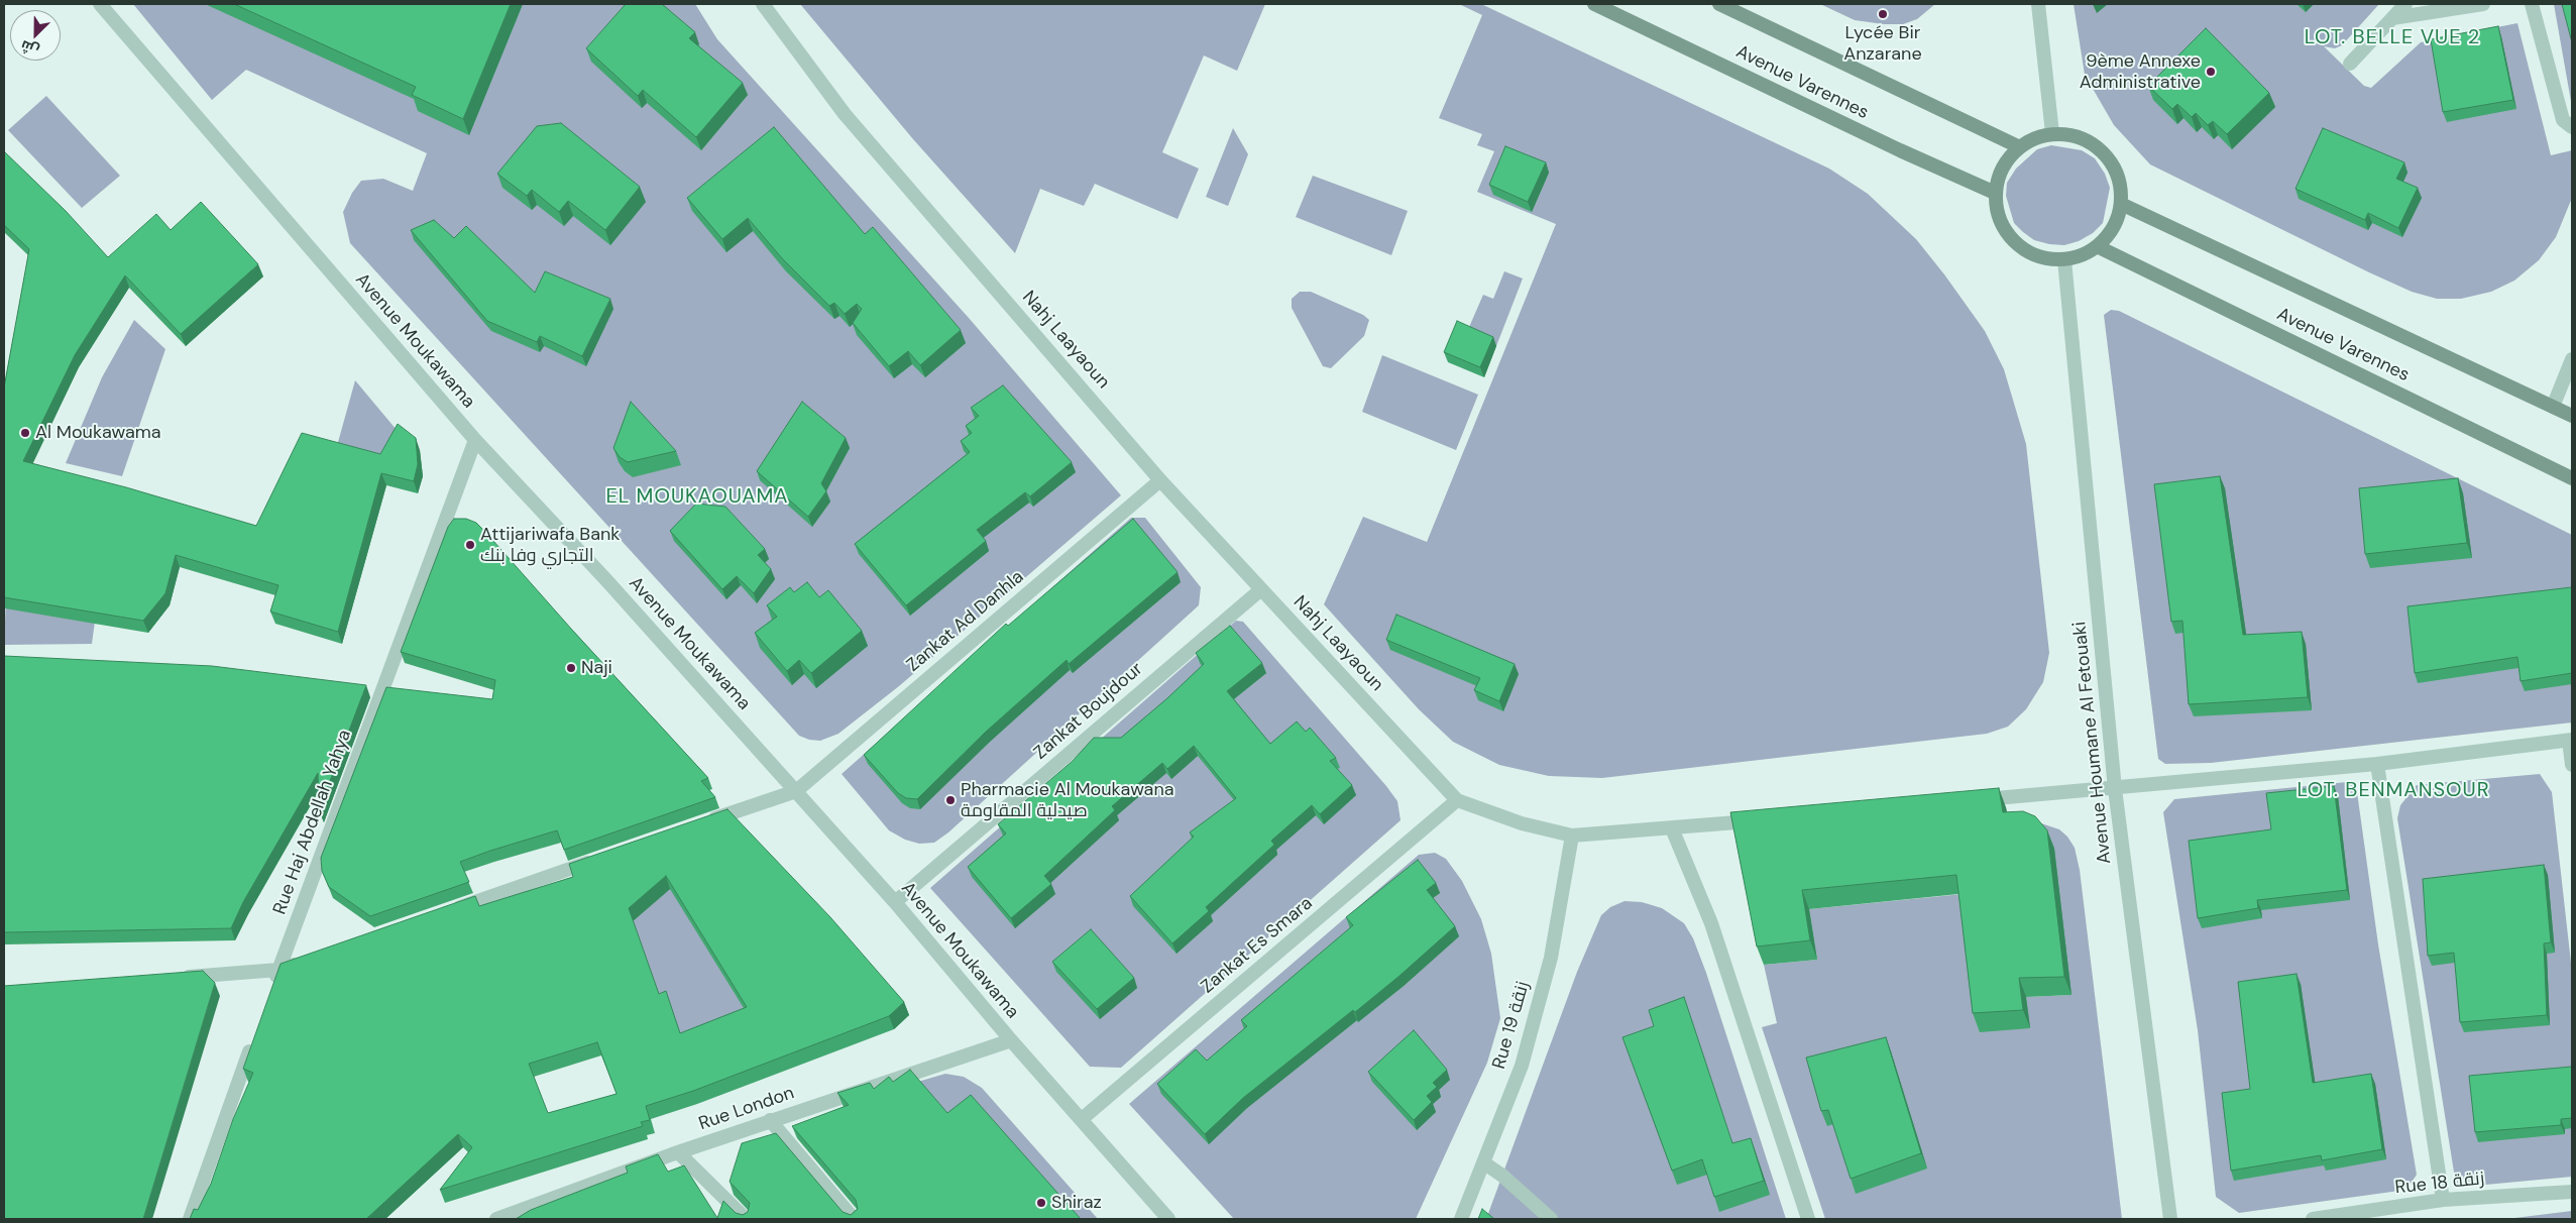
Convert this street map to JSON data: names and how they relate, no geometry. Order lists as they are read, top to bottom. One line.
{"streets":{"main road":["Avenue Varennes"],"street":["Nahj Laayaoun","Avenue Moukawama","Zankat Ad Danhla","Zankat Boujdour","Avenue Houmane Al Fetouaki","Rue Haj Abdellah Yahya","Zankat Es Smara","Rue 19 زنقة","Rue London","Rue 18 زنقة"]},"crossings":[["Avenue Varennes","Avenue Houmane Al Fetouaki"],["Nahj Laayaoun","Zankat Ad Danhla"],["Nahj Laayaoun","Zankat Boujdour"],["Nahj Laayaoun","Zankat Es Smara"],["Nahj Laayaoun","Rue 19 زنقة"],["Avenue Moukawama","Zankat Ad Danhla"],["Avenue Moukawama","Zankat Boujdour"],["Avenue Moukawama","Rue Haj Abdellah Yahya"],["Avenue Moukawama","Zankat Es Smara"],["Avenue Moukawama","Rue London"]],"districts":["LOT. BELLE VUE 2","EL MOUKAOUAMA","LOT. BENMANSOUR"],"places":["Lycée Bir Anzarane","9ème Annexe Administrative","Al Moukawama","Attijariwafa Bank التجاري وفا بنك","Naji","Pharmacie Al Moukawana صيدلية المقاومة","Shiraz"],"north":"bottom left"}
